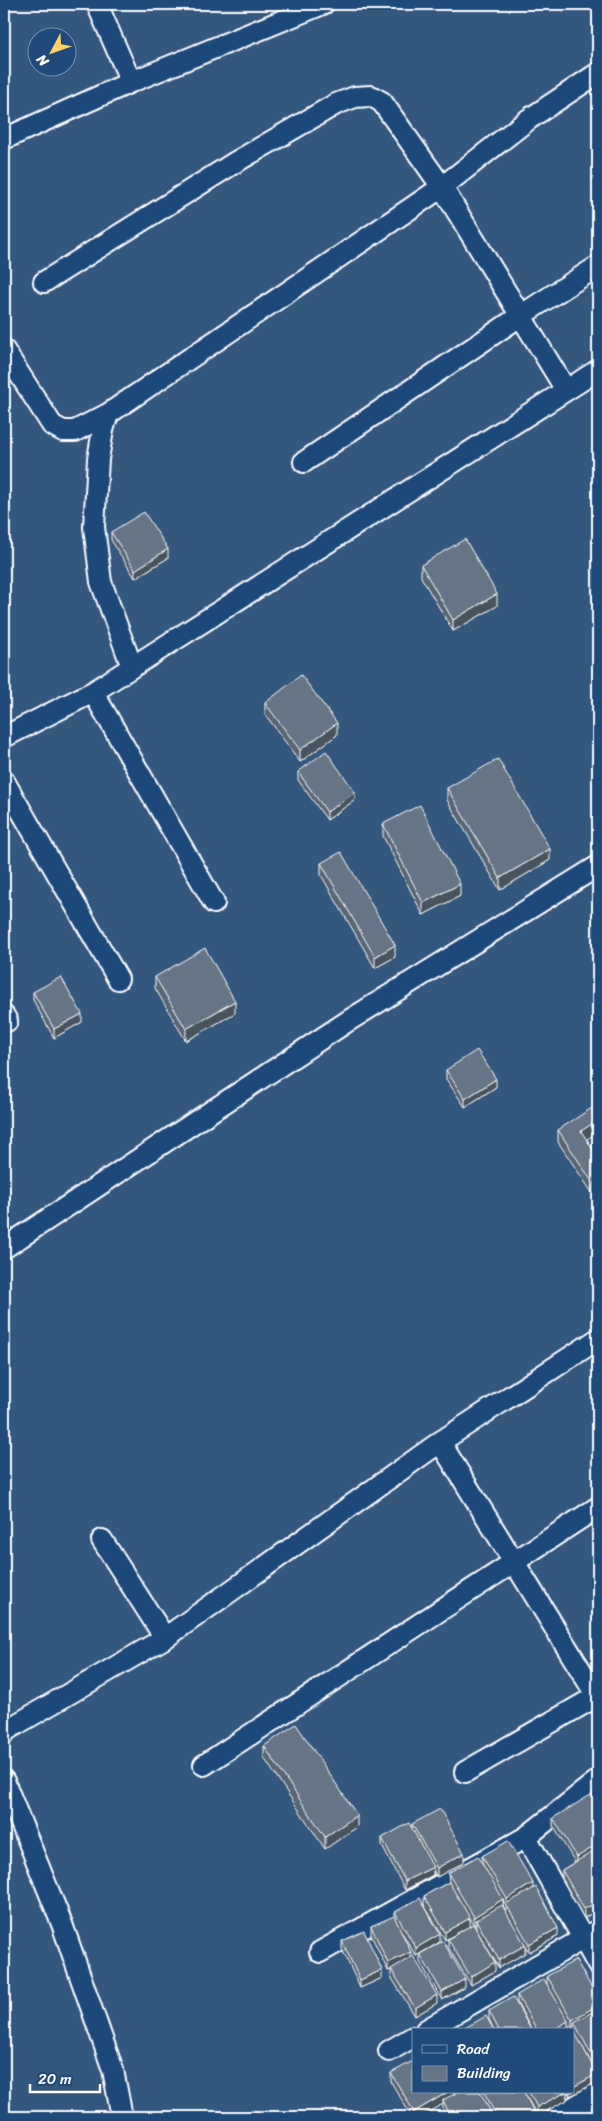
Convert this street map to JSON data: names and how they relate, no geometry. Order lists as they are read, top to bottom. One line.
{"legend":["Road","Building"],"scale_bar":"20 m","north":"bottom left"}
